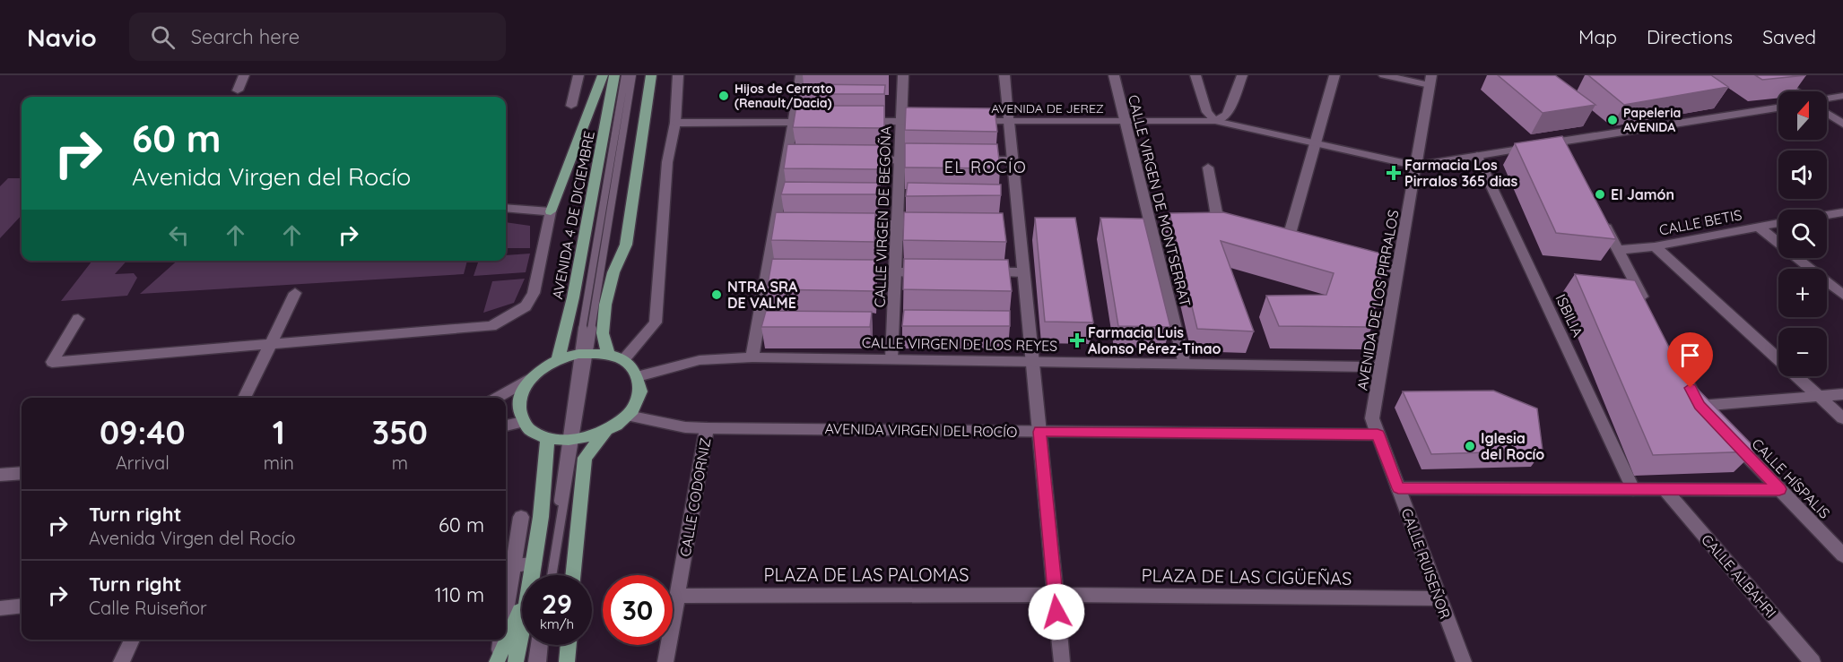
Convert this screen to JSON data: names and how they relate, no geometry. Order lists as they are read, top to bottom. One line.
{"streets":{"main road":["AVENIDA 4 DE DICIEMBRE"],"street":["AVENIDA DE JEREZ","CALLE VIRGEN DE MONTSERRAT","CALLE VIRGEN DE BEGOÑA","CALLE BETIS","AVENIDA DE LOS PIRRALOS","ISBILIA","CALLE VIRGEN DE LOS REYES","AVENIDA VIRGEN DEL ROCÍO","CALLE HÍSPALIS","CALLE CODORNIZ","CALLE RUISEÑOR","PLAZA DE LAS PALOMAS","CALLE ALBAHRI","PLAZA DE LAS CIGÜEÑAS"]},"crossings":[["AVENIDA DE JEREZ","CALLE VIRGEN DE MONTSERRAT"],["AVENIDA DE JEREZ","AVENIDA DE LOS PIRRALOS"],["CALLE VIRGEN DE MONTSERRAT","CALLE VIRGEN DE LOS REYES"],["CALLE VIRGEN DE BEGOÑA","CALLE VIRGEN DE LOS REYES"],["AVENIDA DE LOS PIRRALOS","CALLE VIRGEN DE LOS REYES"],["AVENIDA DE LOS PIRRALOS","AVENIDA VIRGEN DEL ROCÍO"],["AVENIDA DE LOS PIRRALOS","CALLE RUISEÑOR"],["AVENIDA VIRGEN DEL ROCÍO","CALLE CODORNIZ"],["AVENIDA VIRGEN DEL ROCÍO","CALLE RUISEÑOR"],["CALLE CODORNIZ","PLAZA DE LAS PALOMAS"],["CALLE RUISEÑOR","PLAZA DE LAS CIGÜEÑAS"],["PLAZA DE LAS PALOMAS","PLAZA DE LAS CIGÜEÑAS"]],"districts":["EL ROCÍO"],"places":{"other":["Hijos de Cerrato (Renault/Dacia)","Papeleria AVENIDA","El Jamón","NTRA SRA DE VALME","Iglesia del Rocío"],"health":["Farmacia Los Pirralos 365 dias","Farmacia Luis Alonso Pérez-Tinao"]},"north":"top","page":{"header":"Navio","search":"Search here","nav":["Map","Directions","Saved"],"map_buttons":["+","−"],"turn":["60 m","Avenida Virgen del Rocío"],"eta":["09:40","Arrival","1","min","350","m"],"list":[{"name":"Turn right","note":"Avenida Virgen del Rocío","value":"60 m"},{"name":"Turn right","note":"Calle Ruiseñor","value":"110 m"}],"speed":"29 km/h","limit":"30"}}
